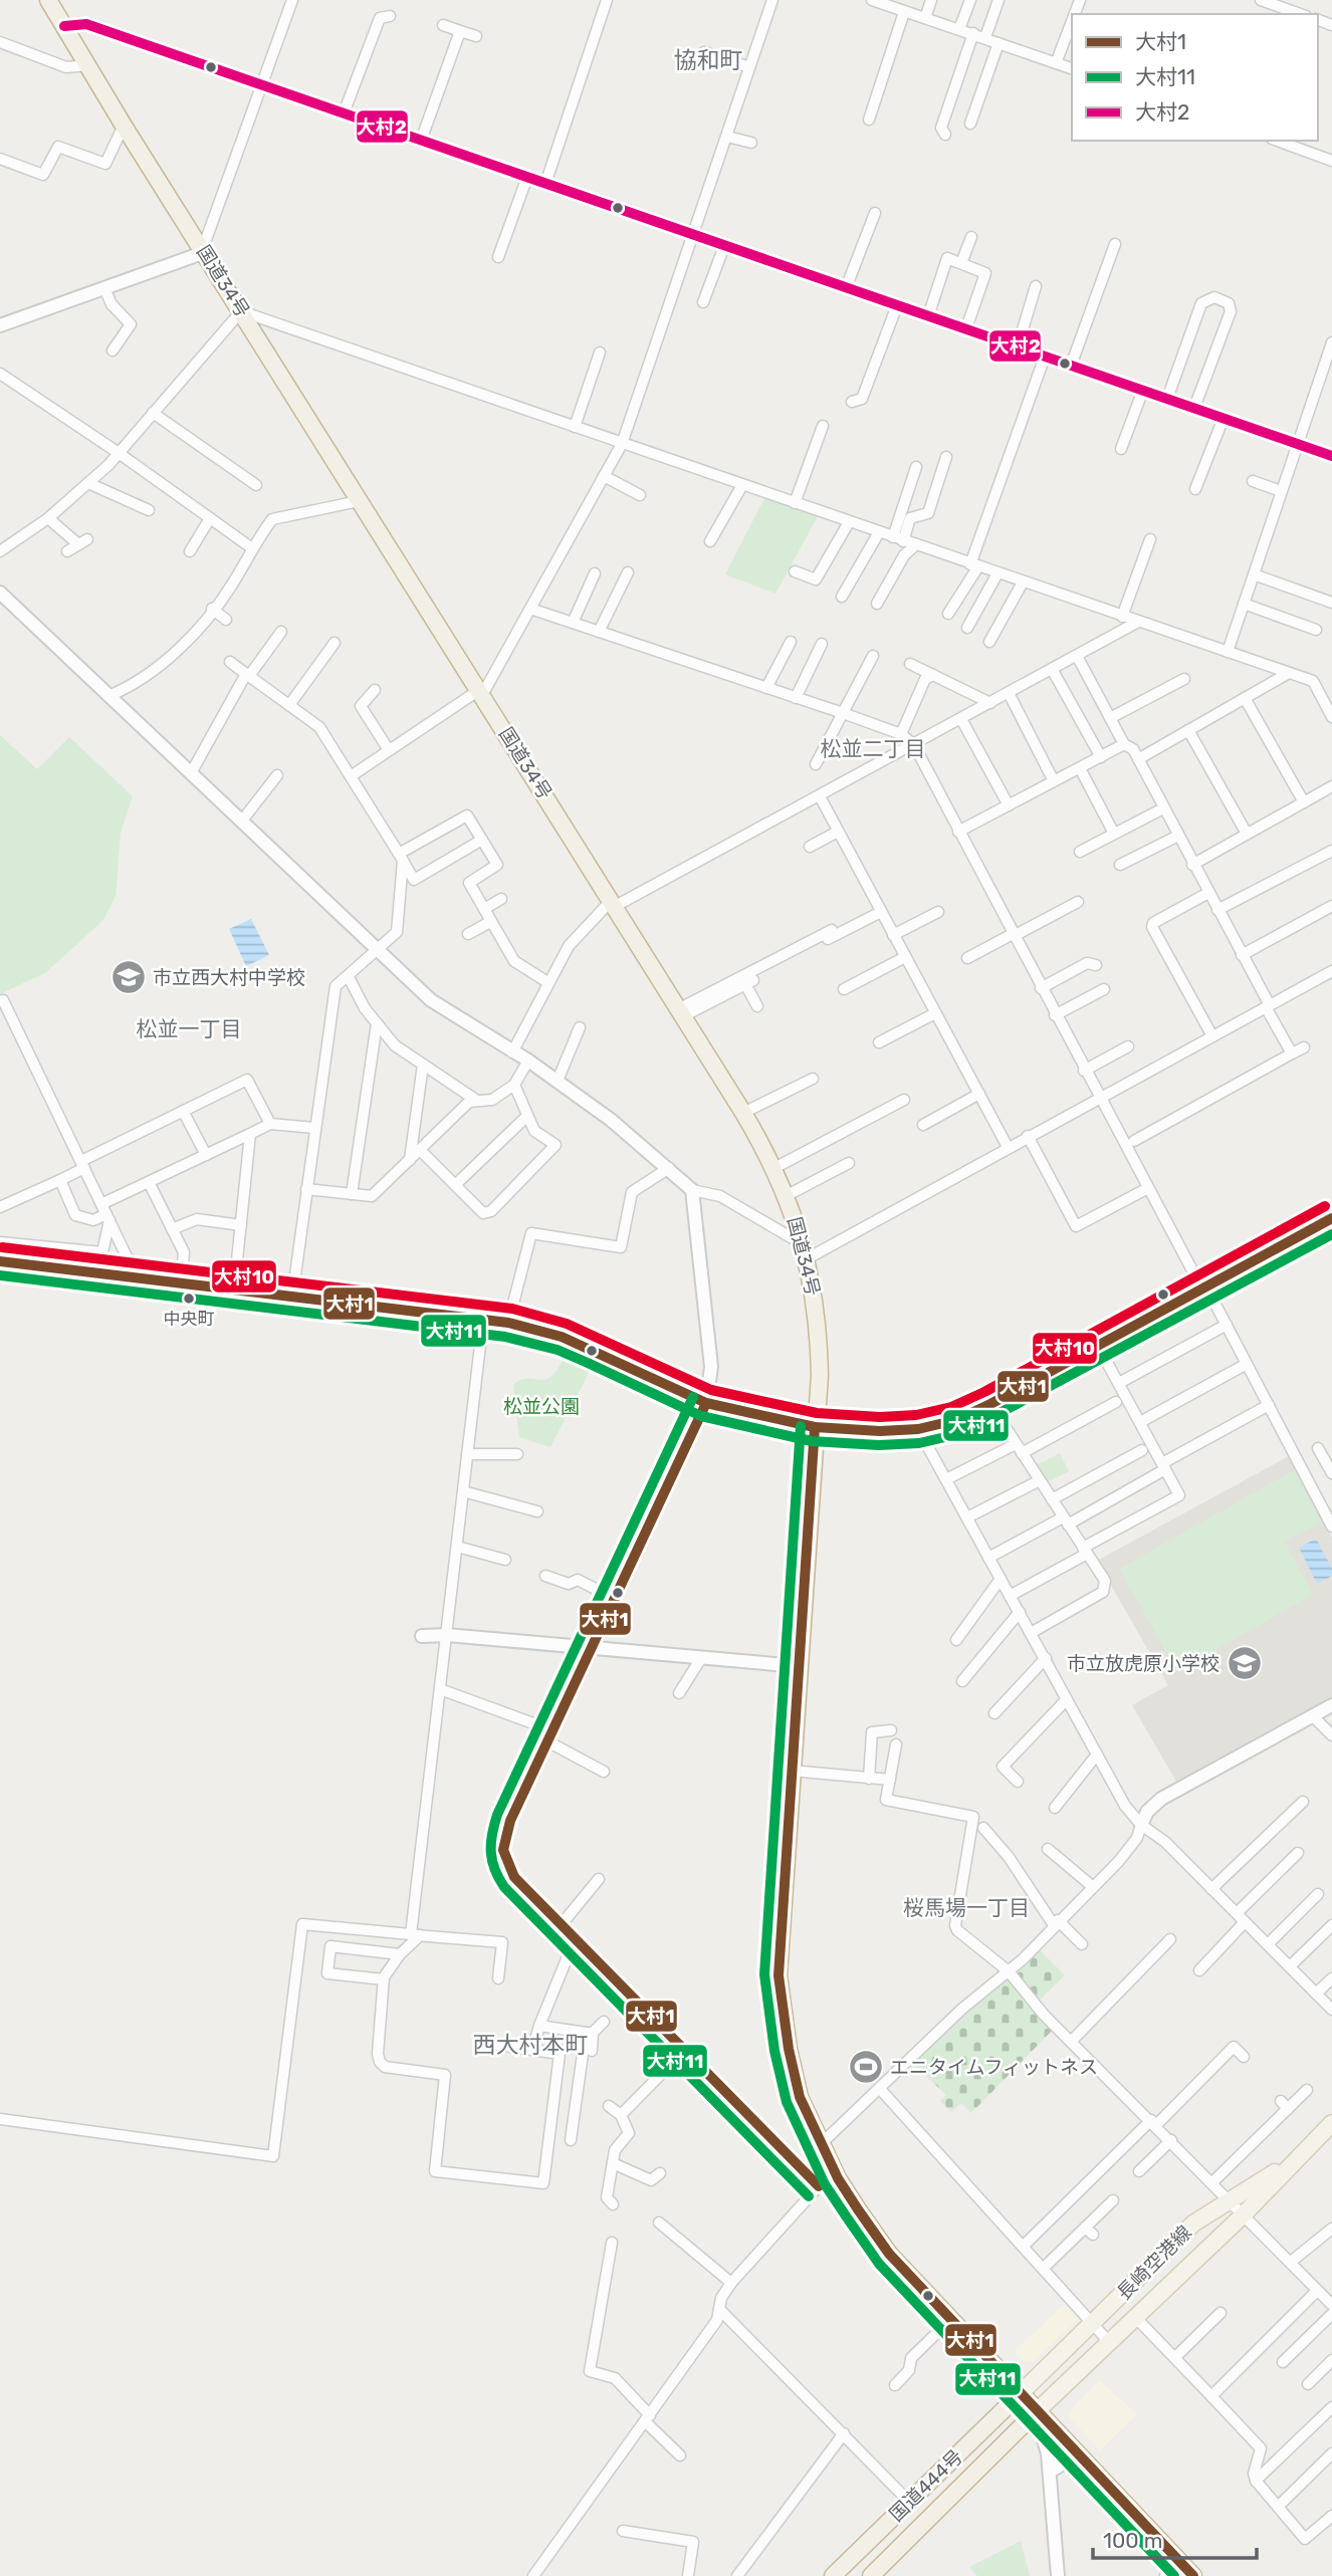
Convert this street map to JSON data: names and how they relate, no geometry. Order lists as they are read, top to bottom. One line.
{"streets":{"highway":["国道34号","国道444号"],"main road":["長崎空港線"]},"crossings":[["国道34号","長崎空港線"],["国道34号","国道444号"],["長崎空港線","国道444号"]],"districts":["協和町","松並二丁目","松並一丁目","桜馬場一丁目","西大村本町"],"parks":["松並公園"],"places":{"school or university":["市立西大村中学校","市立放虎原小学校"],"other":["中央町"],"sports":["エニタイムフィットネス"]},"lines":["transit line 大村2","transit line 大村10","transit line 大村1","transit line 大村11"],"legend":["大村1","大村11","大村2"],"scale_bar":"100 m"}
